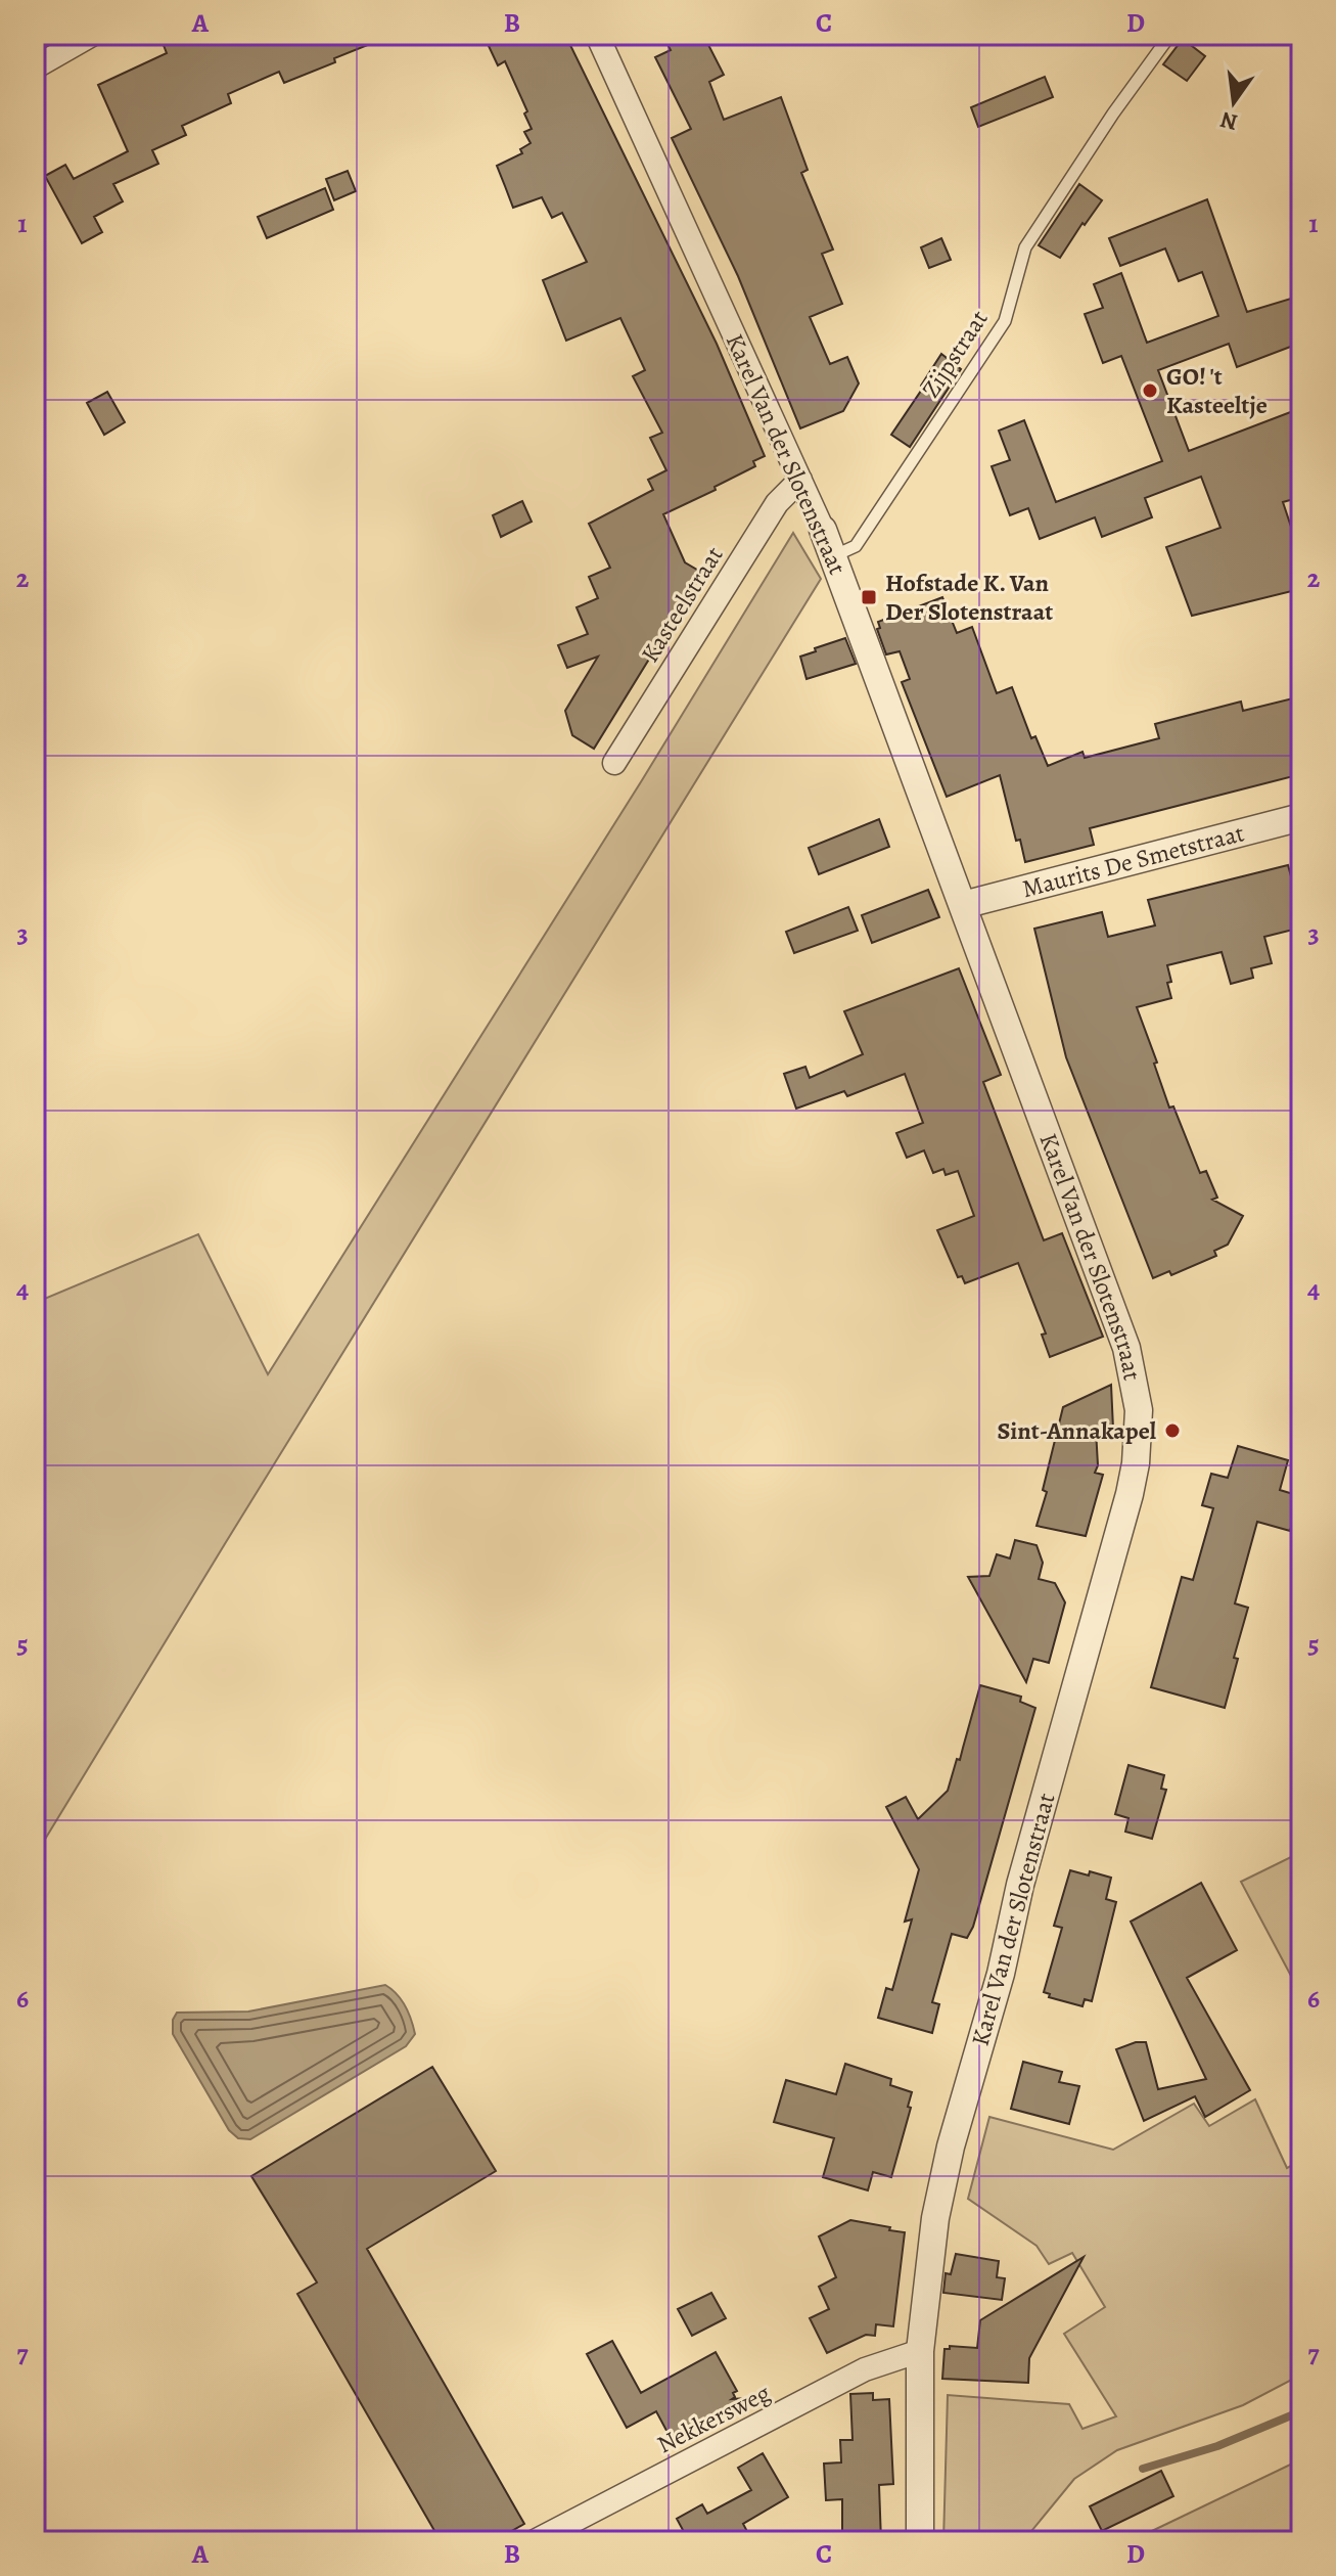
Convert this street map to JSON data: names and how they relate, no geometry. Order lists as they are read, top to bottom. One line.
{"streets":{"street":["Karel Van der Slotenstraat","Kasteelstraat","Maurits De Smetstraat","Nekkersweg"],"lane":["Zijpstraat"]},"crossings":[["Zijpstraat","Karel Van der Slotenstraat"],["Karel Van der Slotenstraat","Kasteelstraat"],["Karel Van der Slotenstraat","Maurits De Smetstraat"],["Karel Van der Slotenstraat","Nekkersweg"]],"places":{"other":["GO! 't Kasteeltje","Sint-Annakapel"],"transit":["Hofstade K. Van Der Slotenstraat"]},"north":"bottom","grid":{"columns":["A","B","C","D"],"rows":["1","2","3","4","5","6","7"]}}
